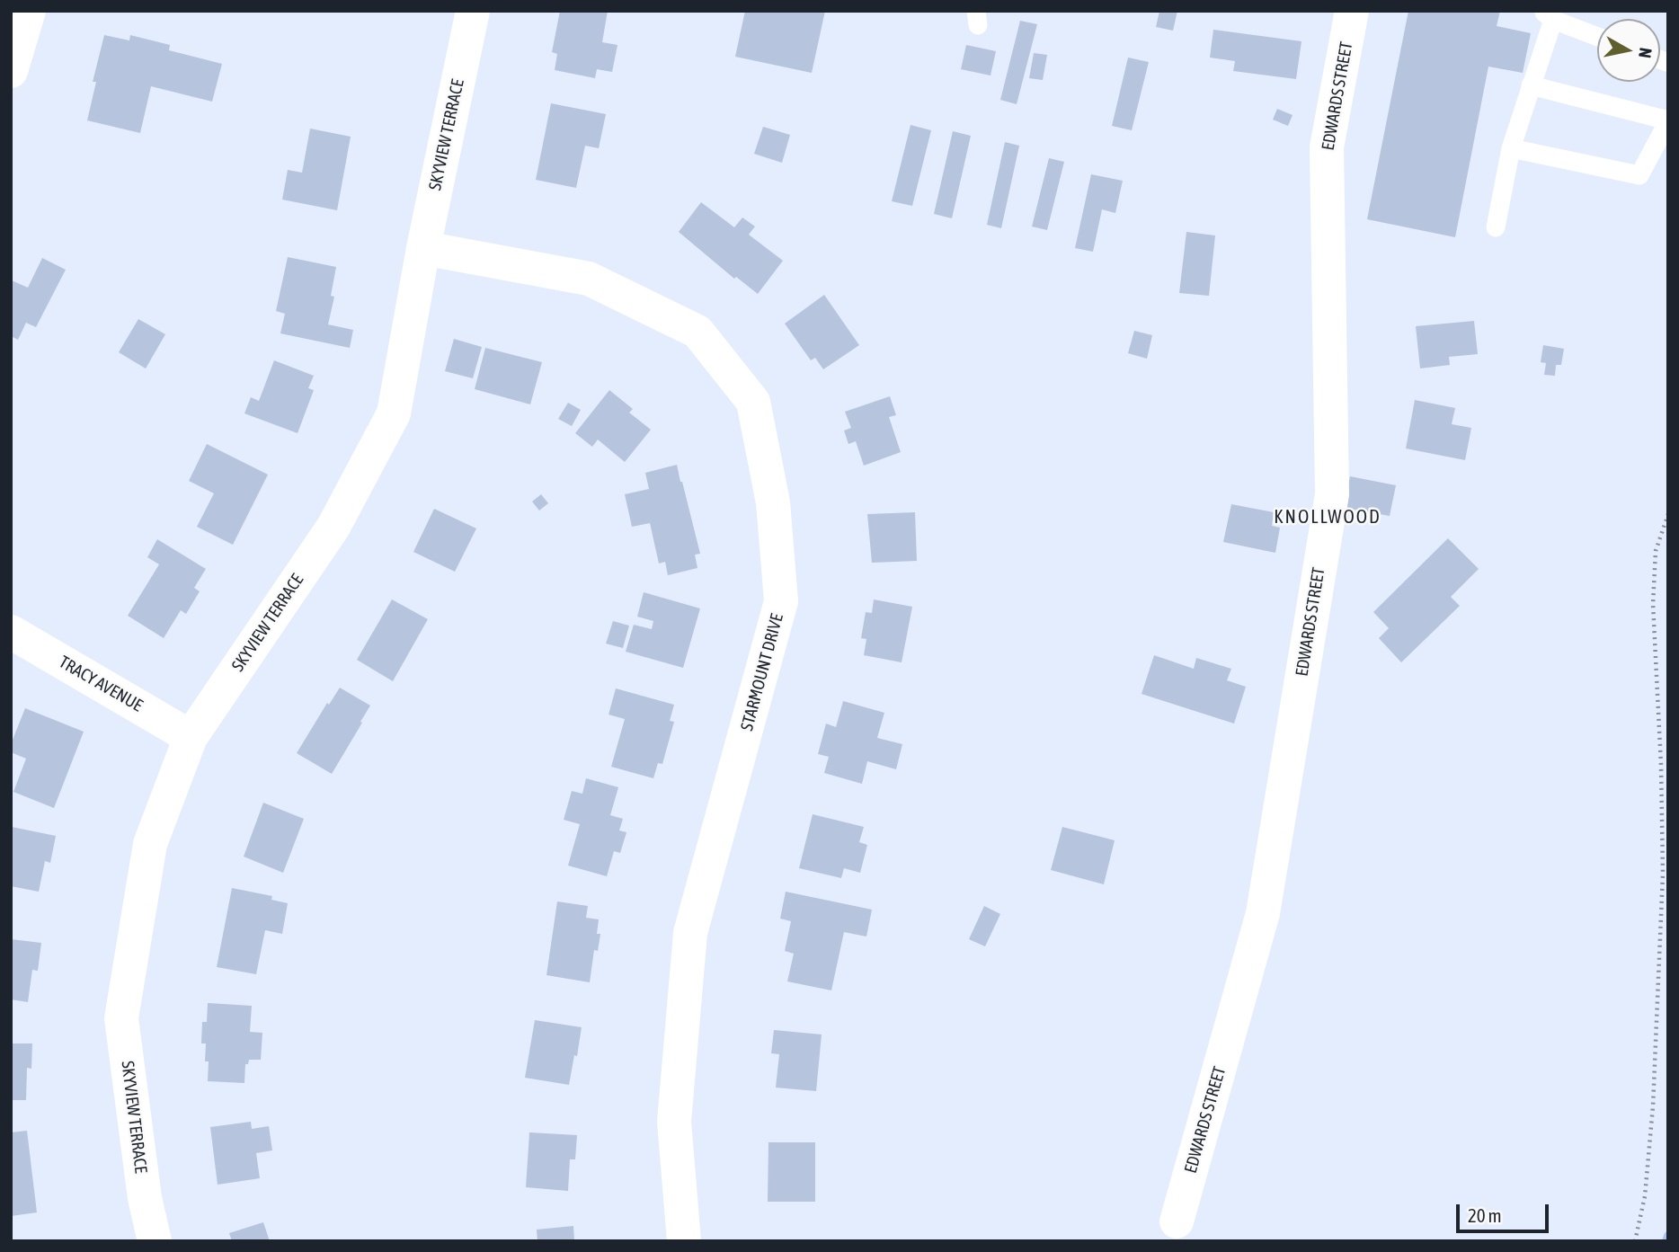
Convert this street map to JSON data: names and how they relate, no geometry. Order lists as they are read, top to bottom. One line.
{"streets":{"street":["EDWARDS STREET","SKYVIEW TERRACE","STARMOUNT DRIVE","TRACY AVENUE"]},"crossings":[["SKYVIEW TERRACE","STARMOUNT DRIVE"],["SKYVIEW TERRACE","TRACY AVENUE"]],"districts":["KNOLLWOOD"],"scale_bar":"20 m","north":"right"}
